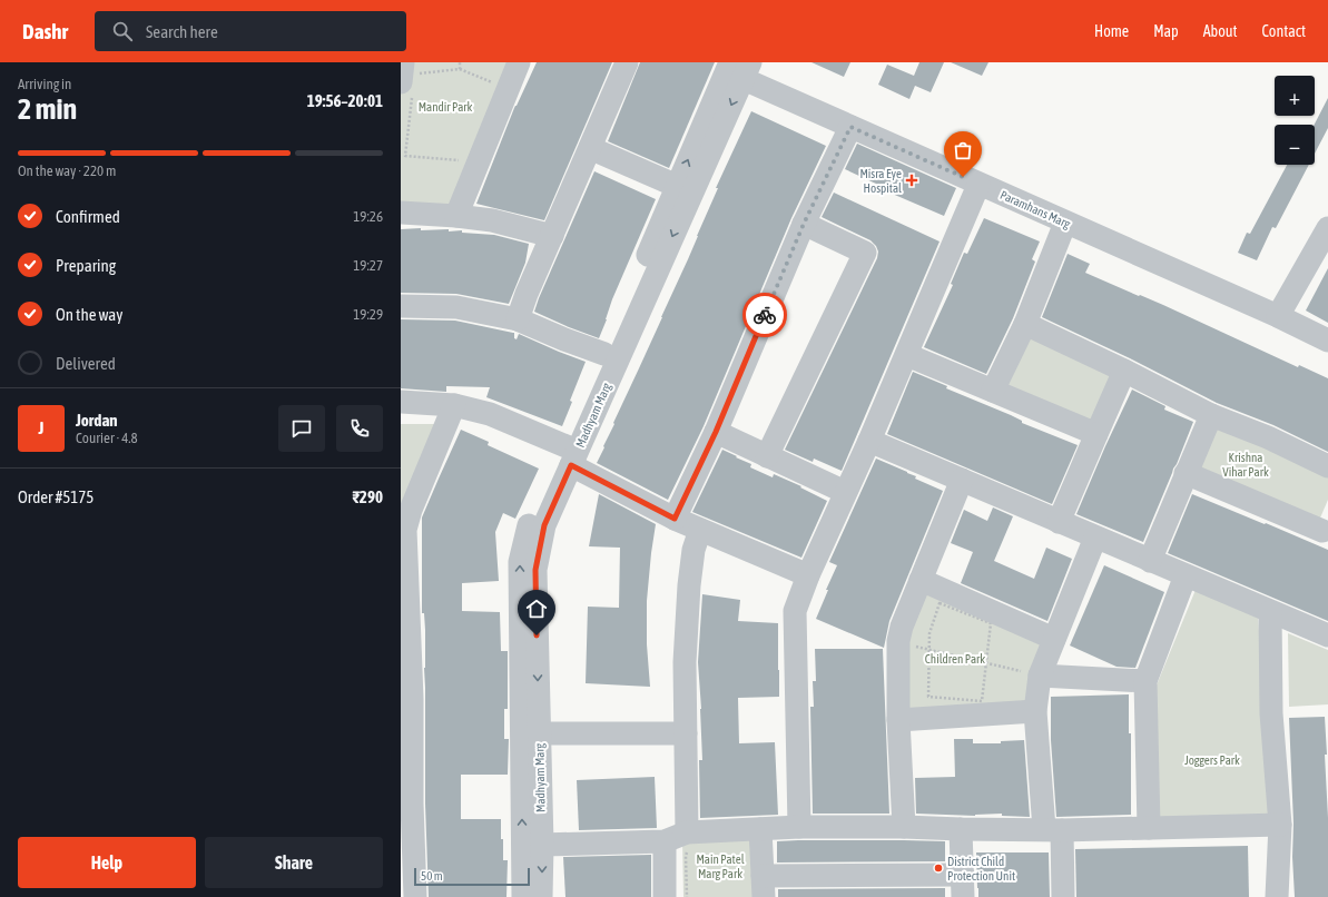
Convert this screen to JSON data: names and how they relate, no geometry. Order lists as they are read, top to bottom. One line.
{"streets":{"street":["Paramhans Marg","Madhyam Marg"]},"crossings":[["Paramhans Marg","Madhyam Marg"]],"parks":["Mandir Park","Krishna Vihar Park","Children Park","Joggers Park","Main Patel Marg Park"],"places":{"health":["Misra Eye Hospital"],"other":["District Child Protection Unit"]},"scale_bar":"50 m","page":{"header":"Dashr","search":"Search here","nav":["Home","Map","About","Contact"],"heading":["2 min","Arriving in","19:56–20:01"],"panel":["Jordan","Courier · 4.8","Order #5175","₹290"],"map_buttons":["+","−"],"bar":"On the way · 220 m","list":[["Confirmed","19:26"],["Preparing","19:27"],["On the way","19:29"],"Delivered"],"round":"J","buttons":["Help","Share"],"scale":"50 m"}}
